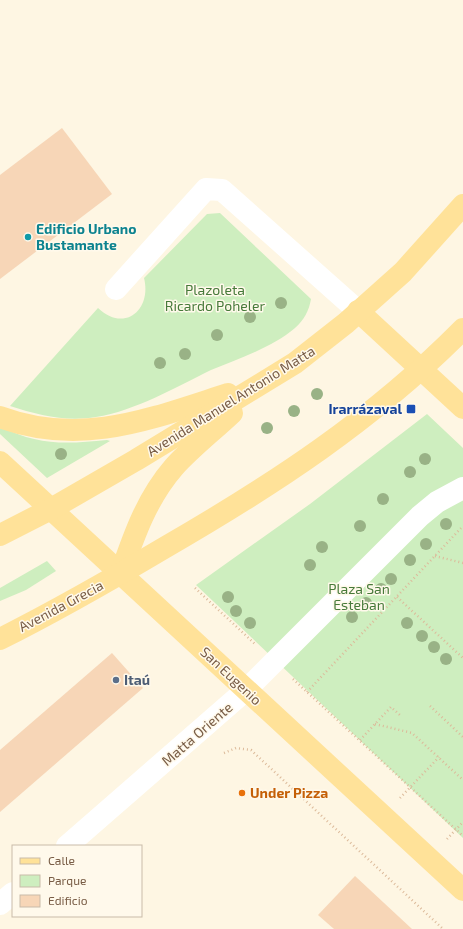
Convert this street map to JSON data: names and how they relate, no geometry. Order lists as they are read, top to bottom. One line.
{"streets":{"main road":["Avenida Manuel Antonio Matta","Avenida Grecia","San Eugenio"],"street":["Matta Oriente"]},"crossings":[["Avenida Manuel Antonio Matta","San Eugenio"],["Avenida Grecia","San Eugenio"],["San Eugenio","Matta Oriente"]],"parks":["Plazoleta Ricardo Poheler","Plaza San Esteban"],"places":{"other":["Edificio Urbano Bustamante","Itaú","Under Pizza"],"transit":["Irarrázaval"]},"legend":["Calle","Parque","Edificio"]}
